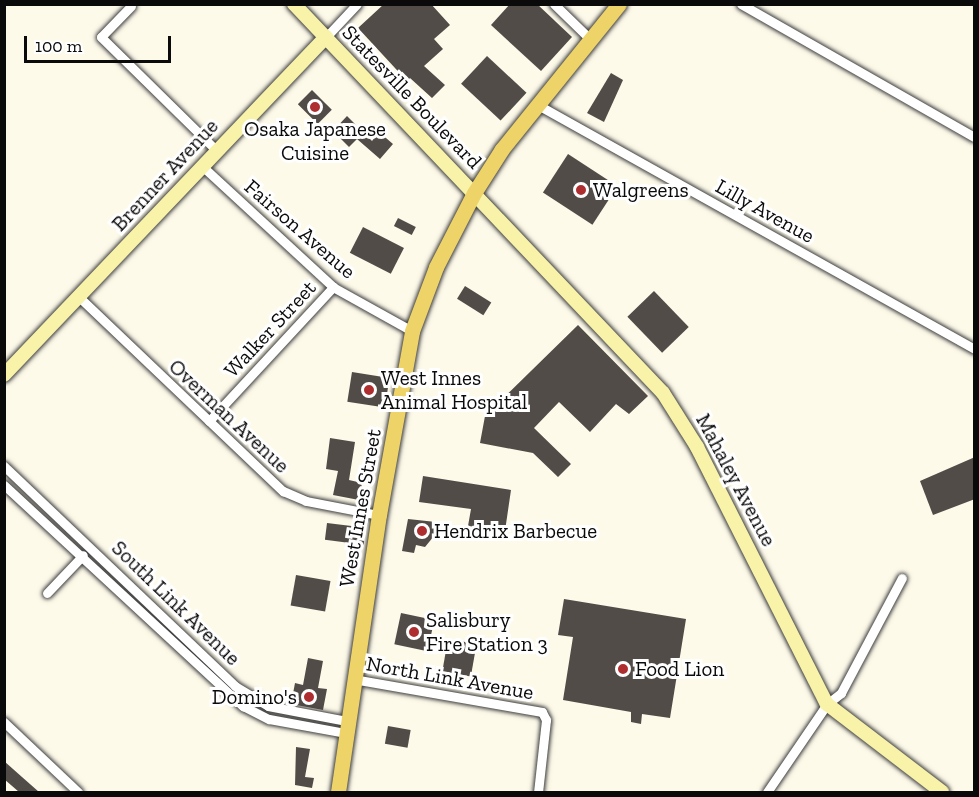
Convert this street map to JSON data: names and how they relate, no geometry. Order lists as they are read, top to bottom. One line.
{"streets":{"main road":["West Innes Street"],"street":["Statesville Boulevard","Brenner Avenue","Lilly Avenue","Fairson Avenue","Walker Street","Overman Avenue","Mahaley Avenue","South Link Avenue","North Link Avenue"]},"crossings":[["Statesville Boulevard","Brenner Avenue"],["Statesville Boulevard","Mahaley Avenue"],["Statesville Boulevard","West Innes Street"],["Brenner Avenue","Fairson Avenue"],["Brenner Avenue","Overman Avenue"],["Lilly Avenue","West Innes Street"],["Fairson Avenue","Walker Street"],["Fairson Avenue","West Innes Street"],["Walker Street","Overman Avenue"],["Overman Avenue","West Innes Street"],["Mahaley Avenue","West Innes Street"],["West Innes Street","South Link Avenue"],["West Innes Street","North Link Avenue"]],"places":["Osaka Japanese Cuisine","Walgreens","West Innes Animal Hospital","Hendrix Barbecue","Salisbury Fire Station 3","Food Lion","Domino's"],"scale_bar":"100 m"}
